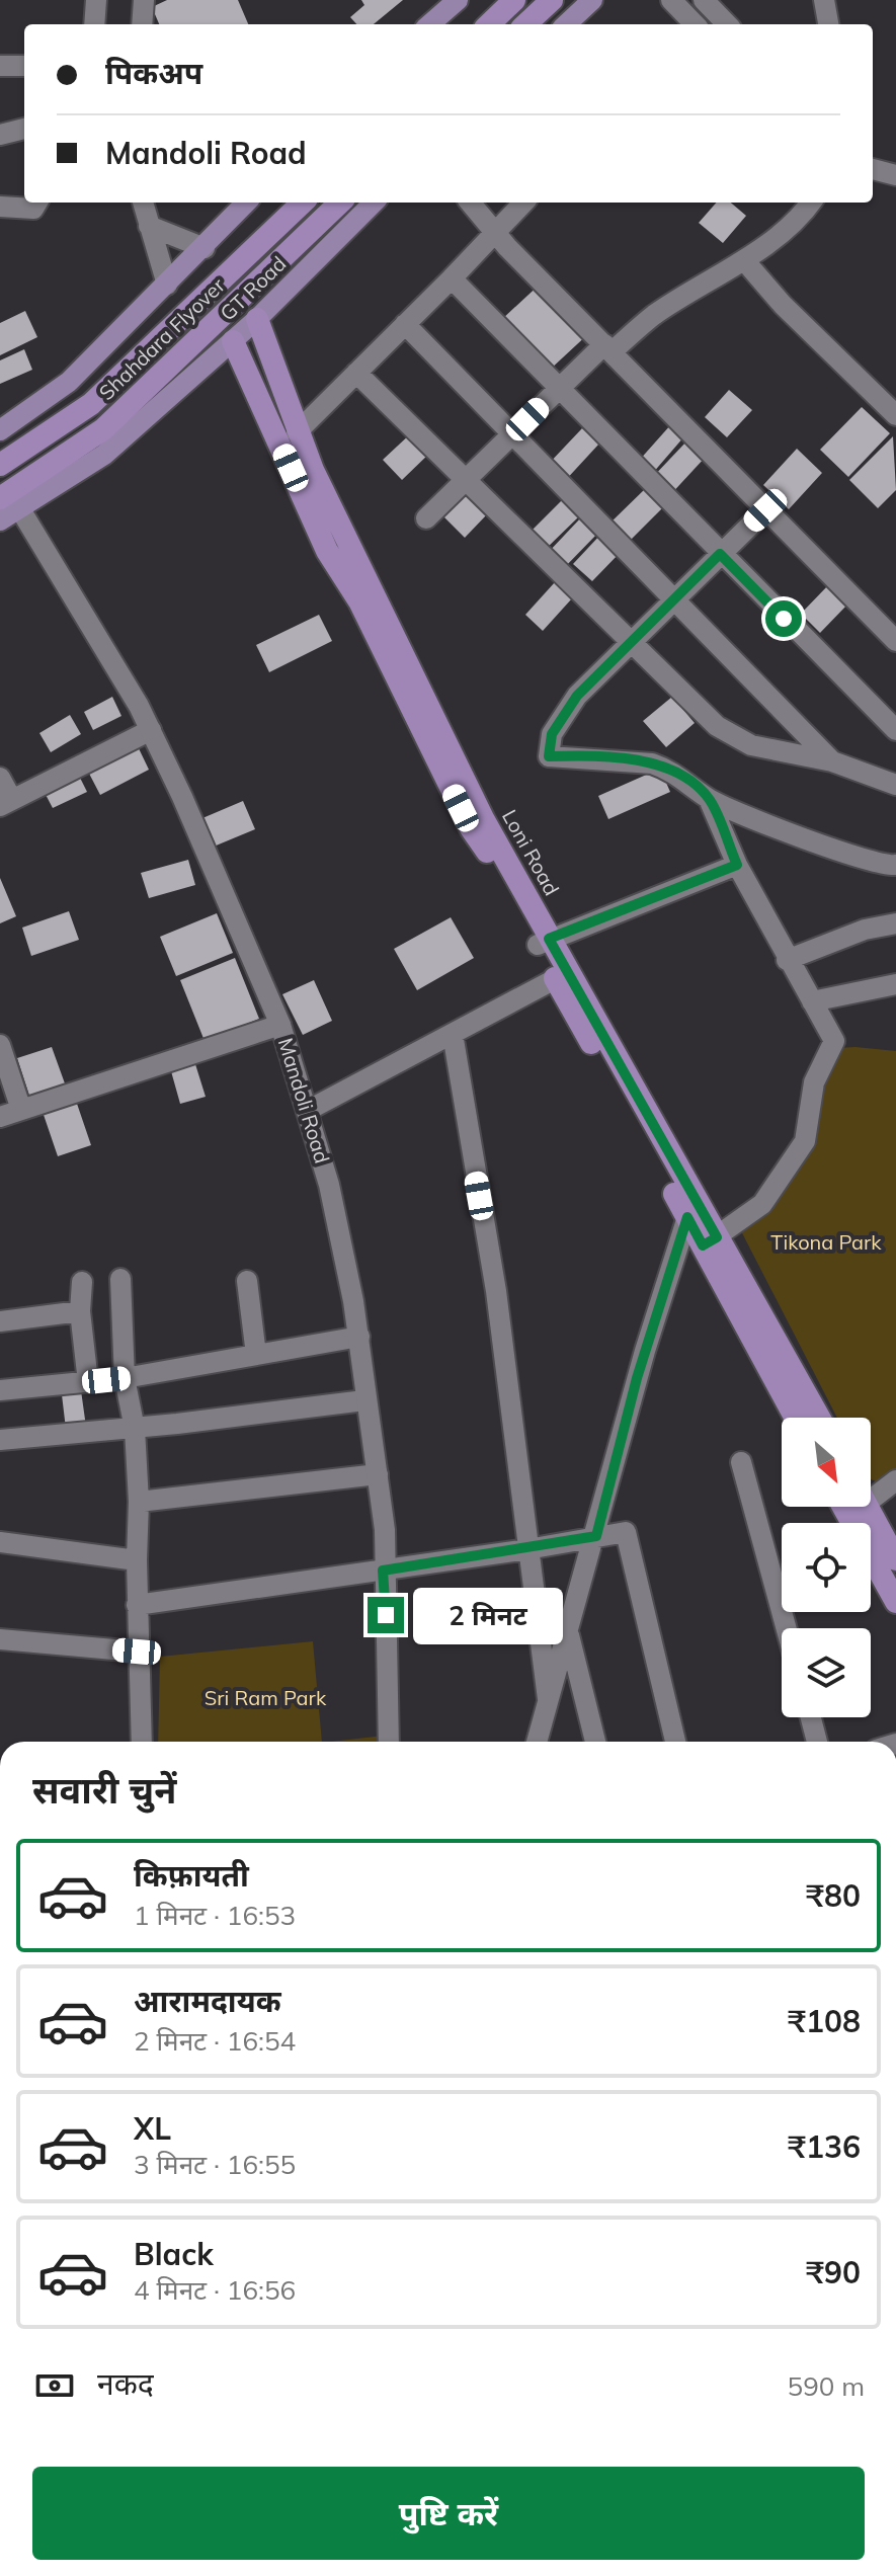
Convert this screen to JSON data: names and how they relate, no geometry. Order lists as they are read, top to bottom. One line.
{"streets":{"highway":["Shahdara Flyover","Loni Road"],"main road":["GT Road"],"street":["Mandoli Road"]},"crossings":[["GT Road","Loni Road"],["GT Road","Mandoli Road"]],"parks":["Tikona Park","Sri Ram Park"],"north":"bottom right","page":{"banner":["पिकअप","Mandoli Road"],"bubble":"2 मिनट","heading":"सवारी चुनें","list":[{"name":"किफ़ायती","note":"1 मिनट · 16:53","value":"₹80"},{"name":"आरामदायक","note":"2 मिनट · 16:54","value":"₹108"},{"name":"XL","note":"3 मिनट · 16:55","value":"₹136"},{"name":"Black","note":"4 मिनट · 16:56","value":"₹90"}],"pay":["नकद","590 m"],"buttons":"पुष्टि करें"}}
